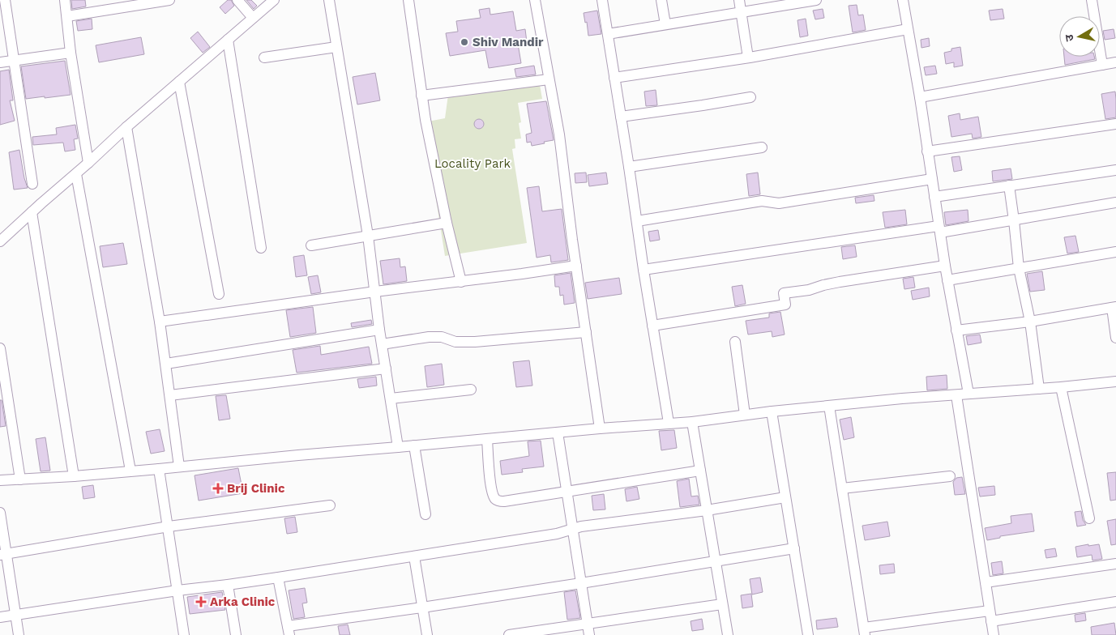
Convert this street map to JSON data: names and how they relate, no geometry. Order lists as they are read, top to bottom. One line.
{"parks":["Locality Park"],"places":{"other":["Shiv Mandir"],"health":["Brij Clinic","Arka Clinic"]},"north":"left"}
